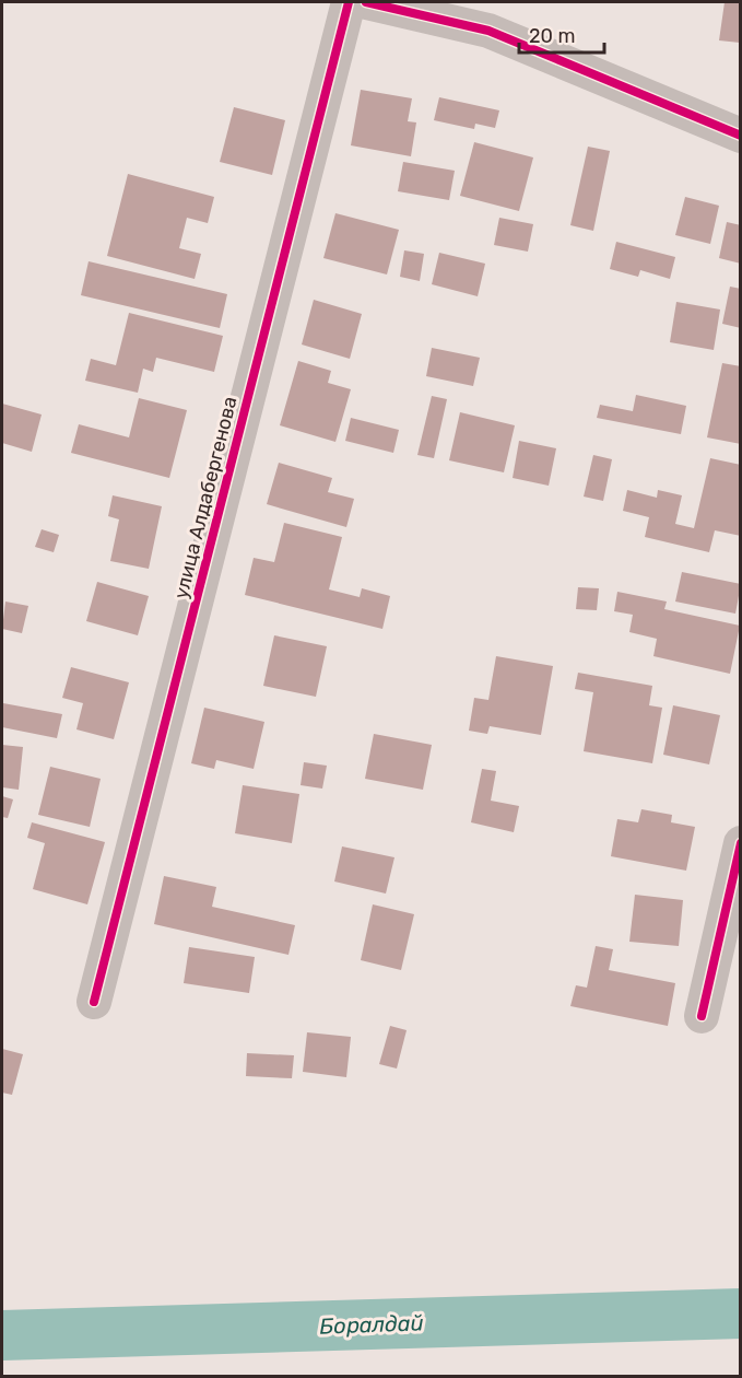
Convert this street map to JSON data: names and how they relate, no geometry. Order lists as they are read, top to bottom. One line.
{"streets":{"street":["улица Алдабергенова"]},"water":["Боралдай"],"scale_bar":"20 m"}
